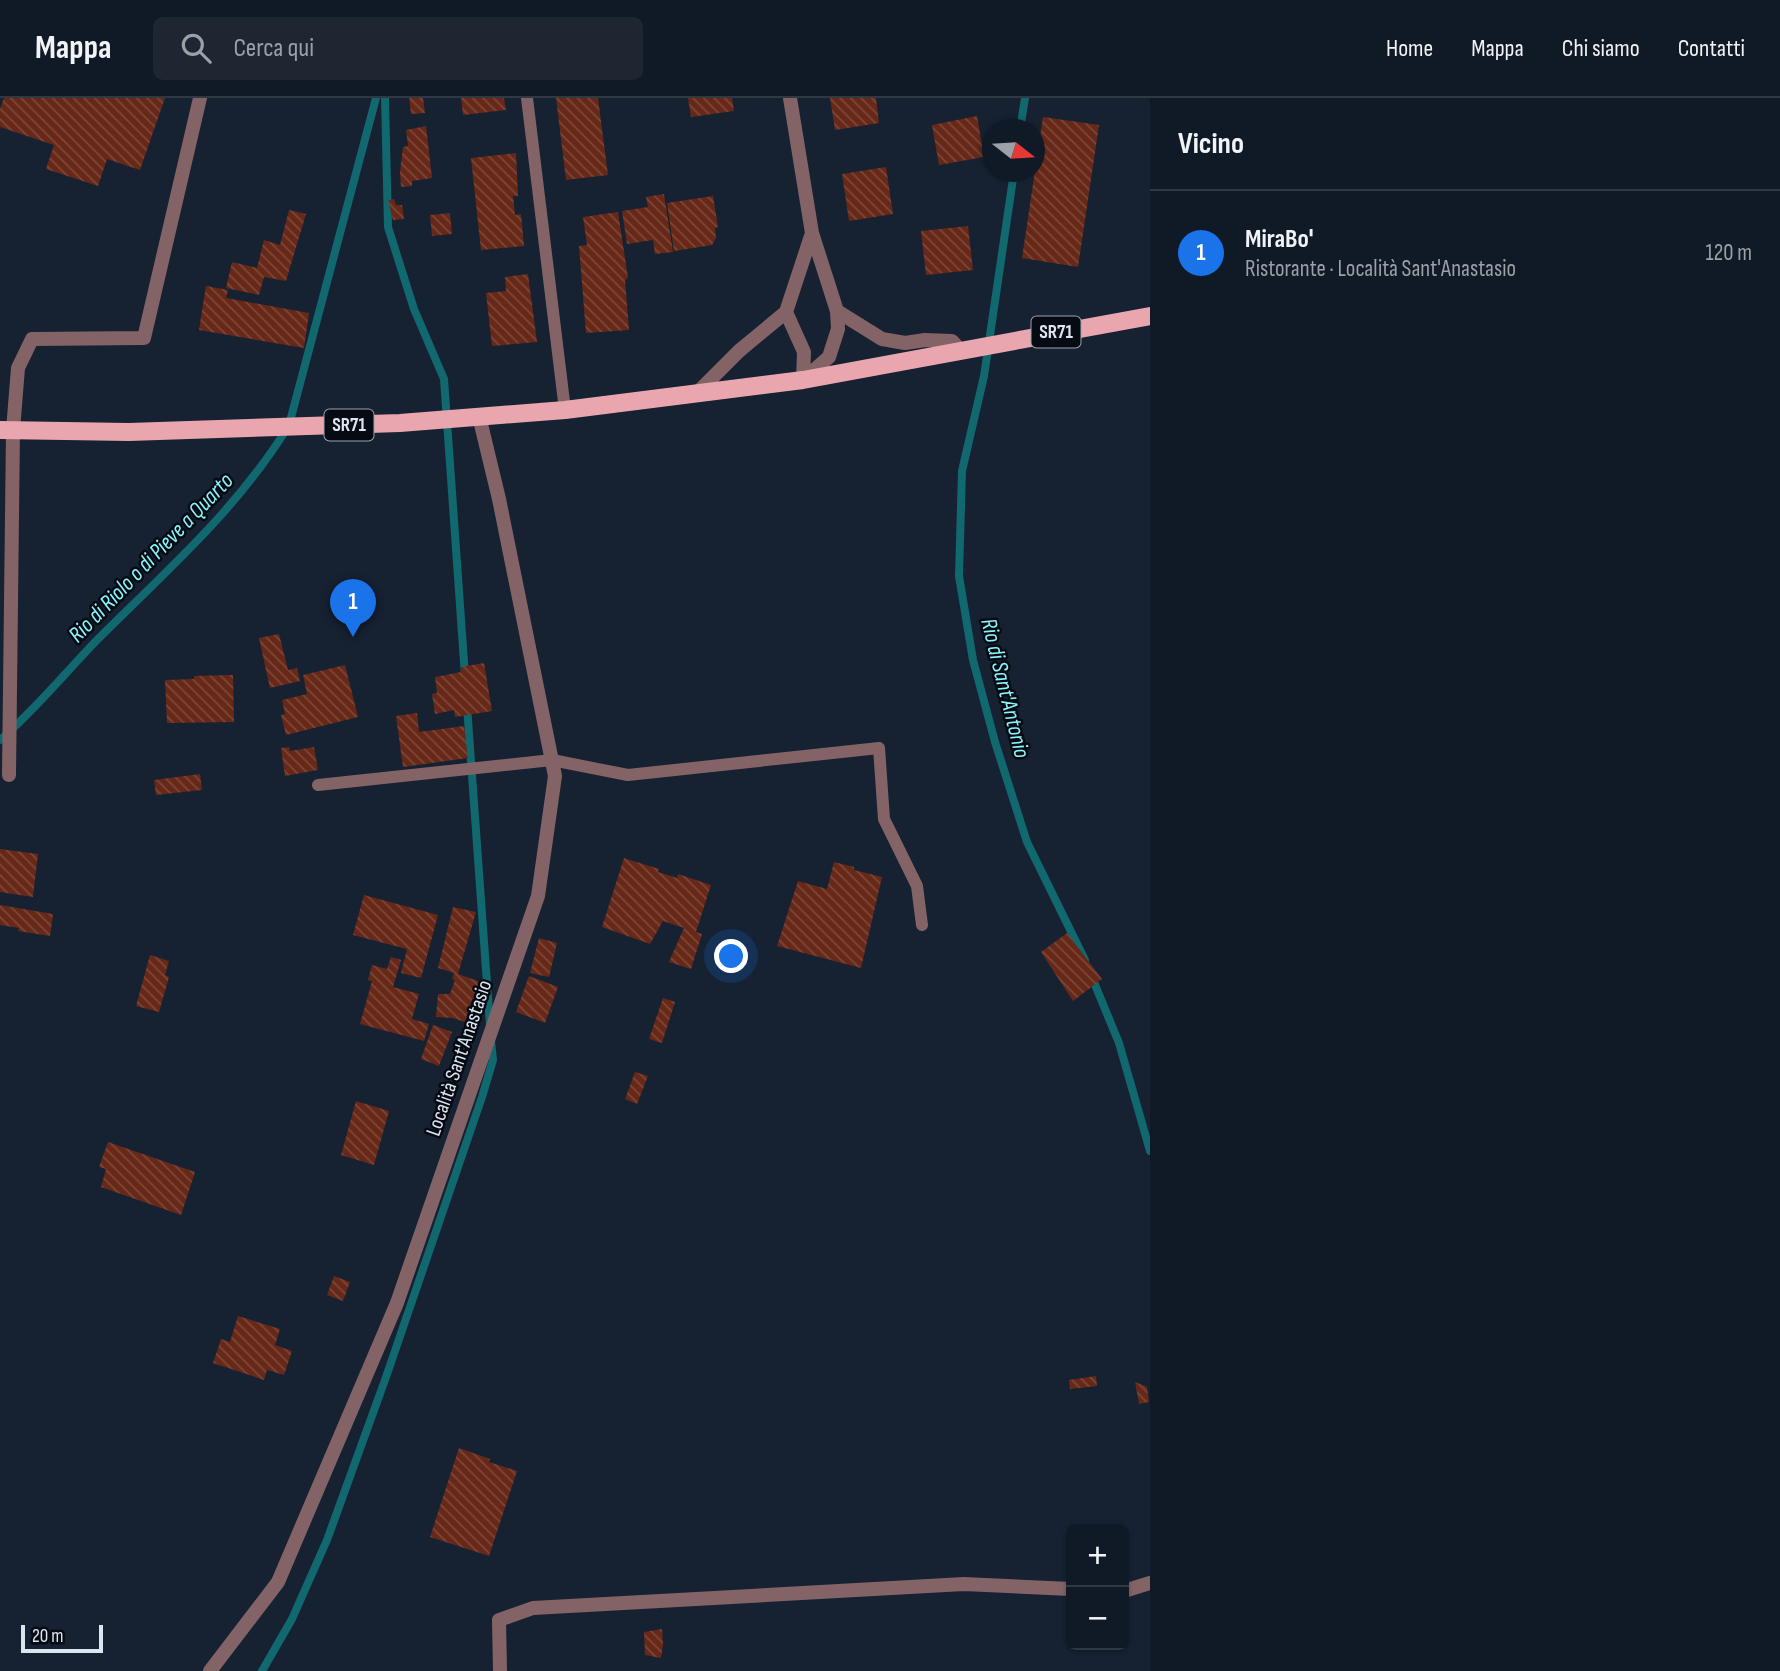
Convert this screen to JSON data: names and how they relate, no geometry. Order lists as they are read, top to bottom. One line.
{"streets":{"main road":["SR71"],"street":["Località Sant'Anastasio"]},"crossings":[["SR71","Località Sant'Anastasio"]],"water":["Rio di Riolo o di Pieve a Quarto","Rio di Sant'Antonio"],"scale_bar":"20 m","north":"right","page":{"header":"Mappa","search":"Cerca qui","nav":["Home","Mappa","Chi siamo","Contatti"],"heading":"Vicino","list":[{"mark":"1","name":"MiraBo'","note":"Ristorante · Località Sant'Anastasio","value":"120 m"}],"pins":"1","map_buttons":["+","−"],"scale":"20 m"}}
